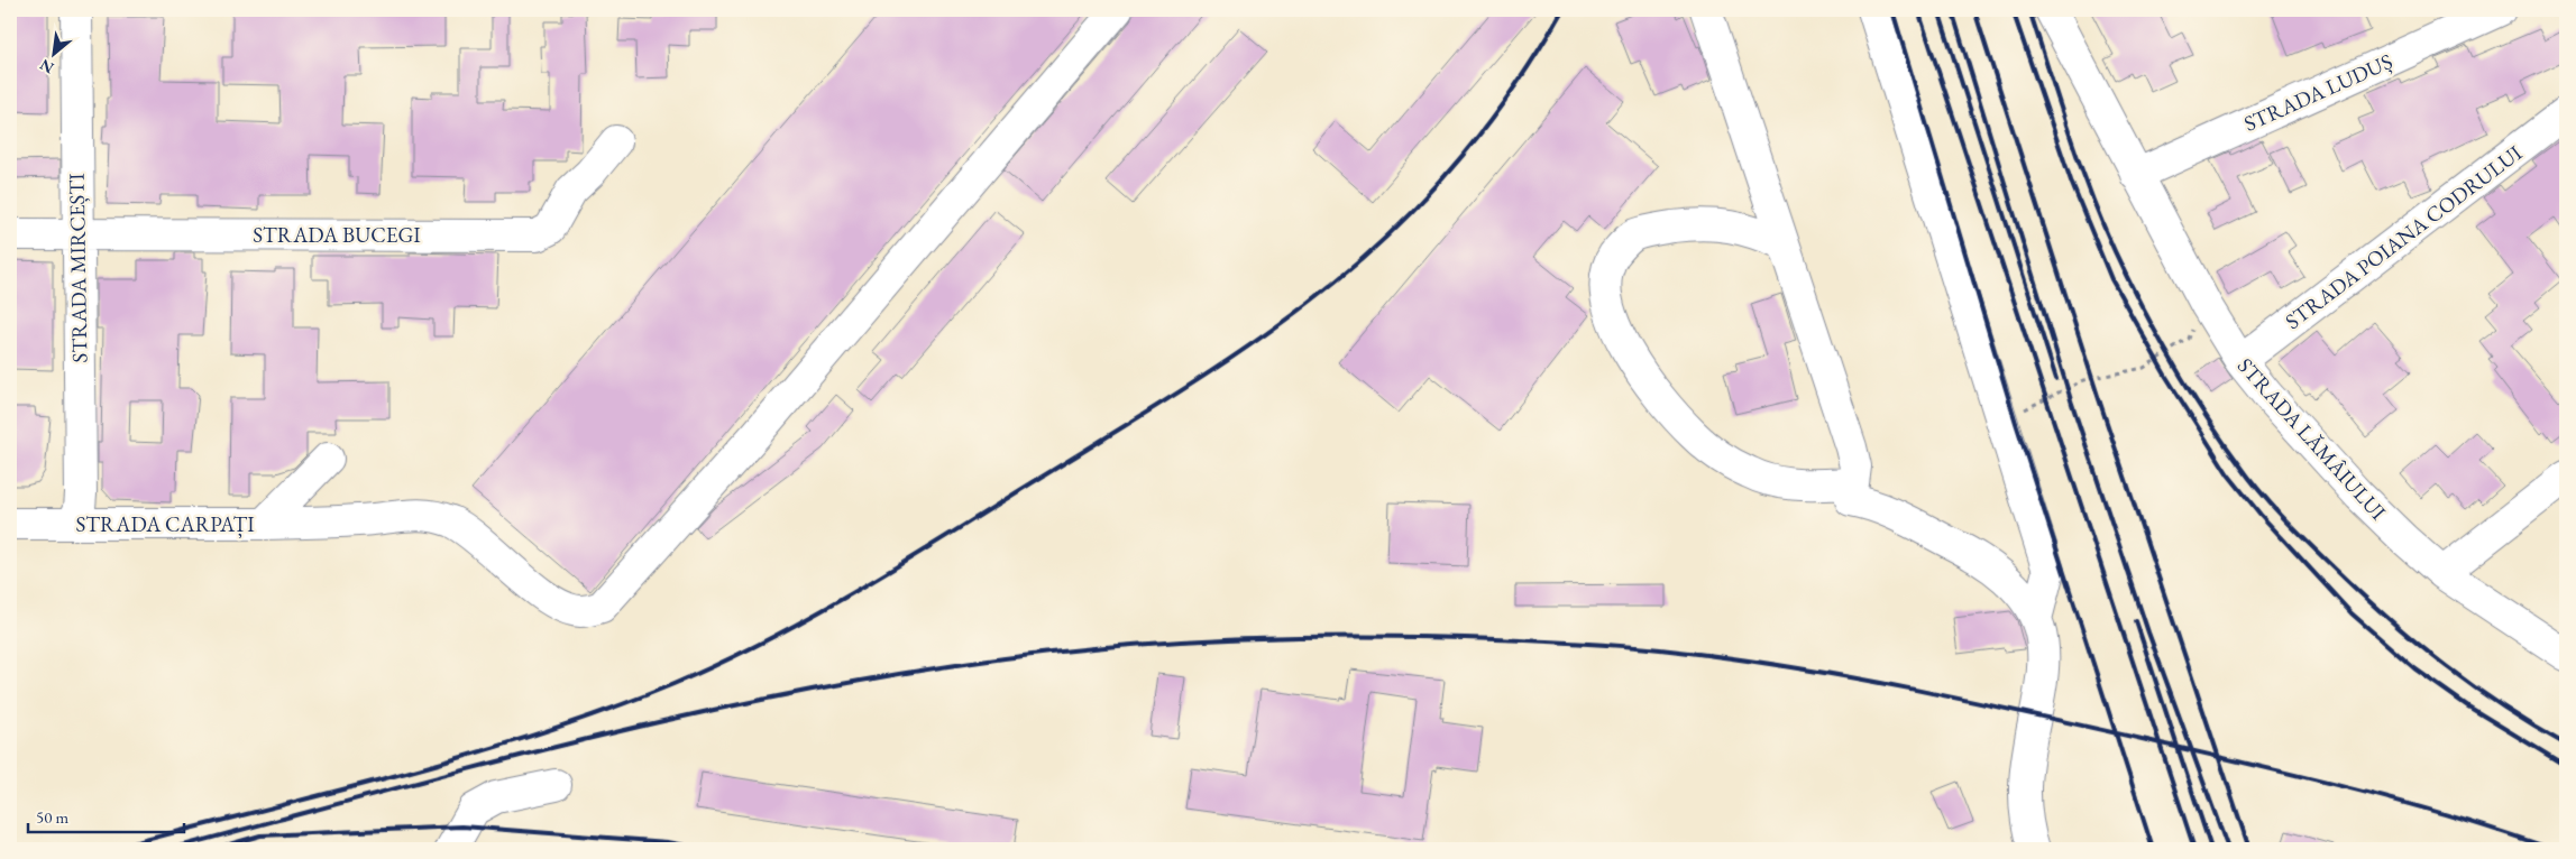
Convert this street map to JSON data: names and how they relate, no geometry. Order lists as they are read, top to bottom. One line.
{"streets":{"street":["STRADA LUDUȘ","STRADA BUCEGI","STRADA POIANA CODRULUI","STRADA MIRCEȘTI","STRADA LĂMÂIULUI","STRADA CARPAȚI"]},"crossings":[["STRADA LUDUȘ","STRADA LĂMÂIULUI"],["STRADA BUCEGI","STRADA MIRCEȘTI"],["STRADA POIANA CODRULUI","STRADA LĂMÂIULUI"],["STRADA MIRCEȘTI","STRADA CARPAȚI"]],"scale_bar":"50 m","north":"bottom left"}
